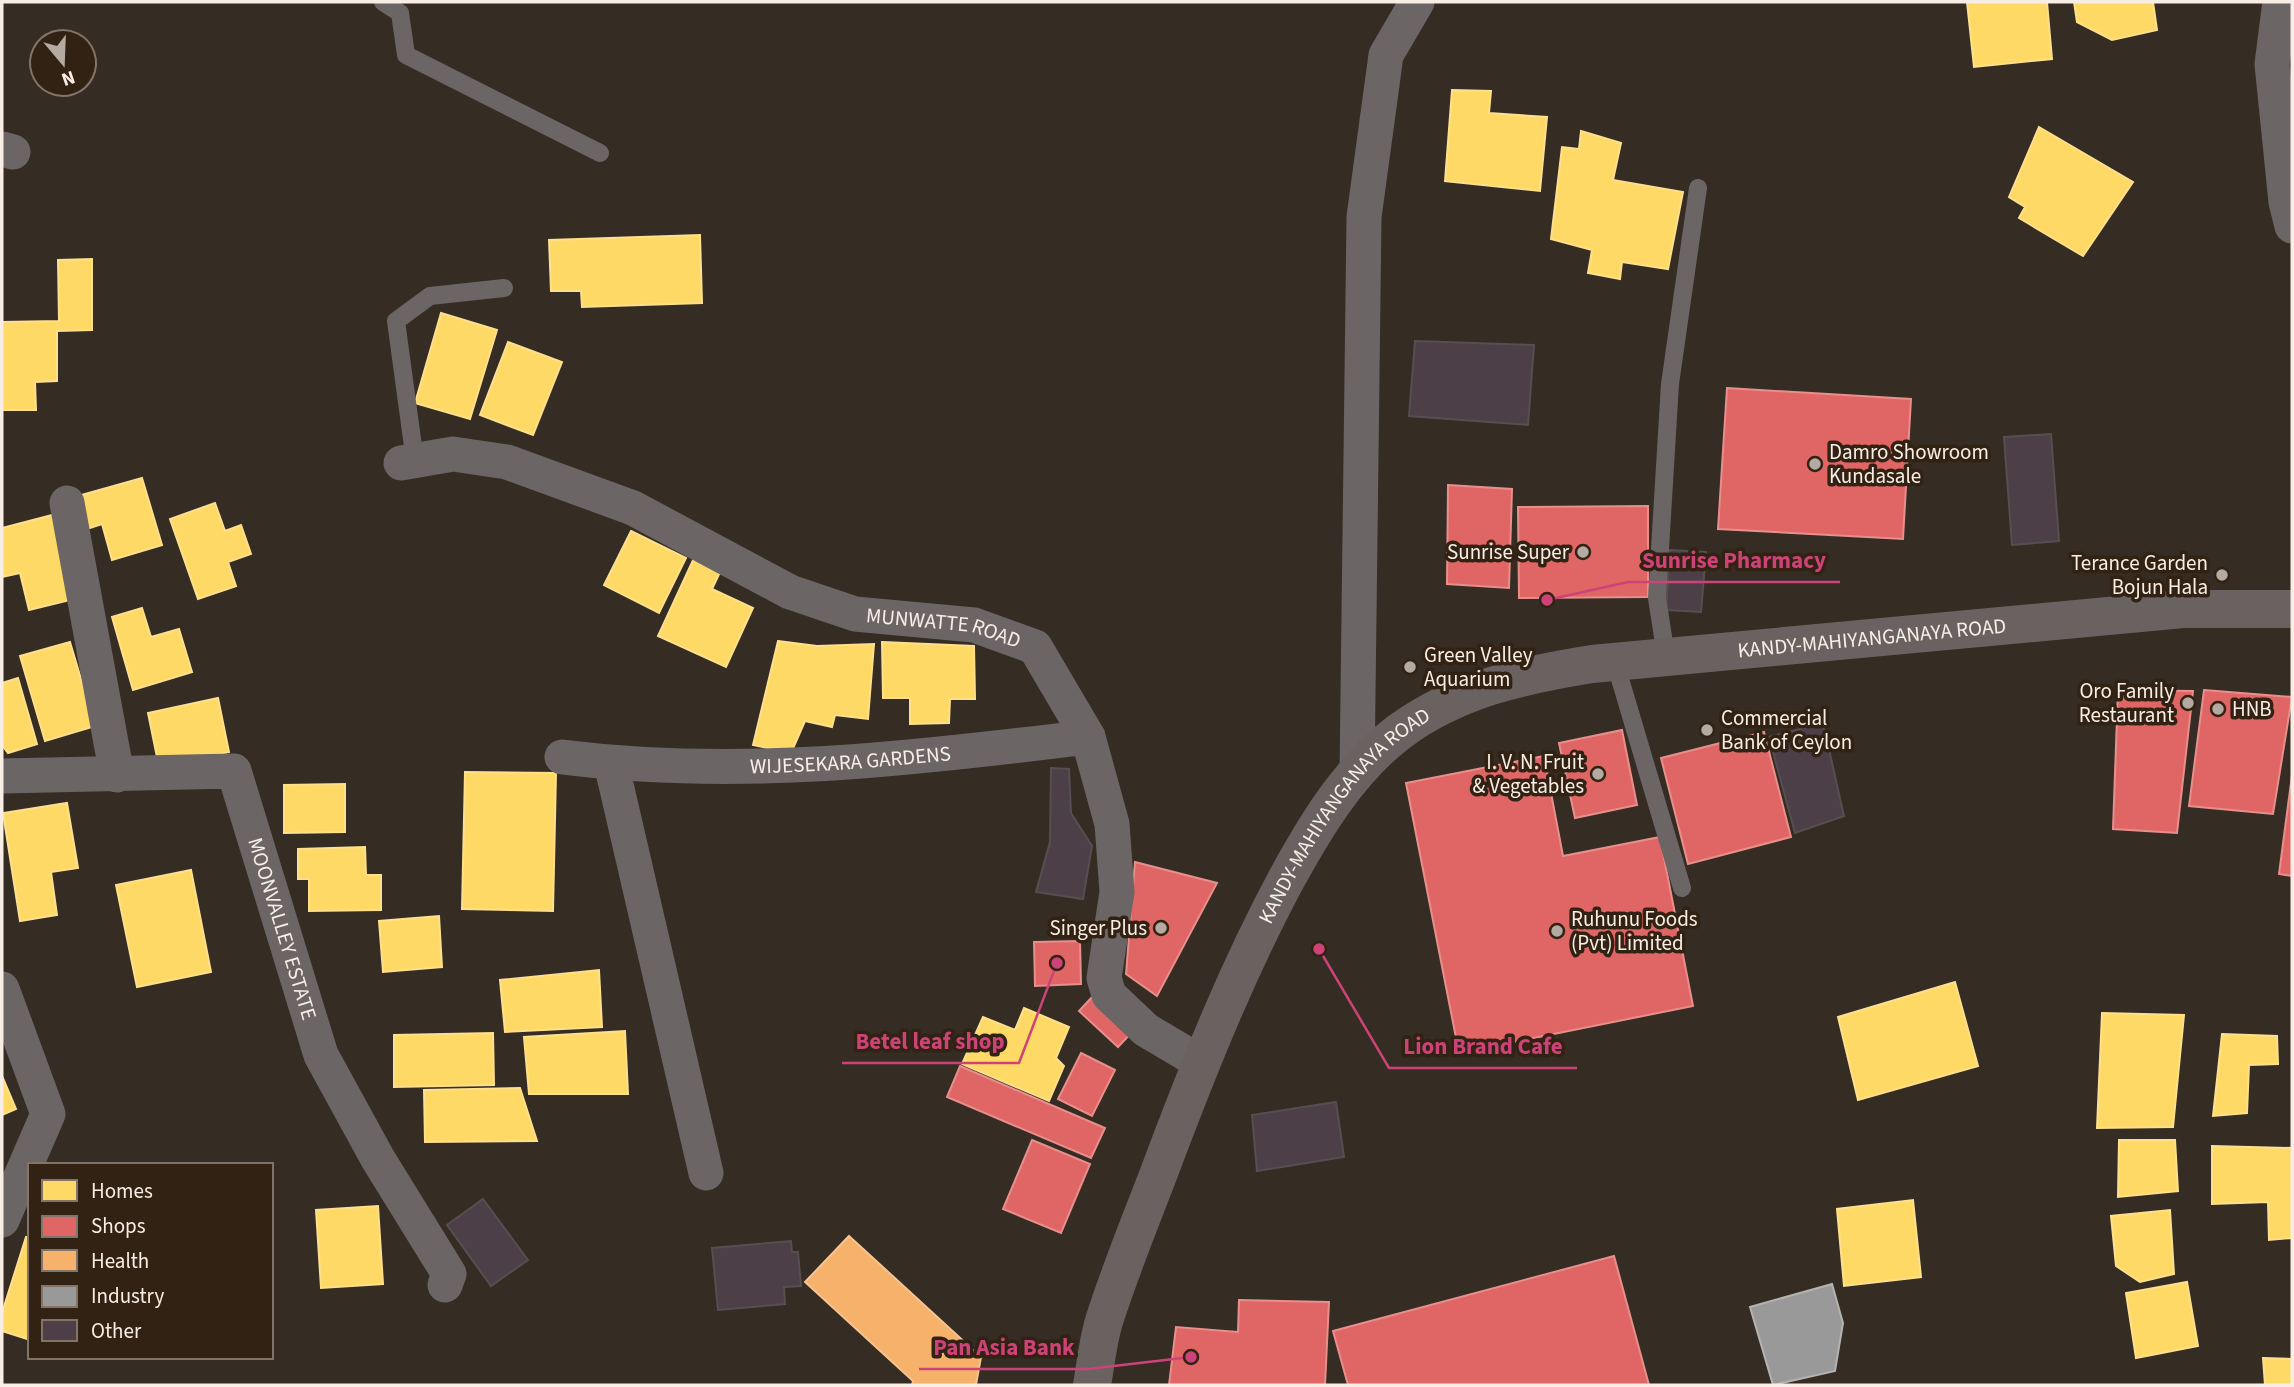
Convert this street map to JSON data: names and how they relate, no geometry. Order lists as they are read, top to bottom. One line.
{"streets":{"highway":["KANDY-MAHIYANGANAYA ROAD"],"street":["MUNWATTE ROAD","WIJESEKARA GARDENS","MOONVALLEY ESTATE"]},"crossings":[["MUNWATTE ROAD","KANDY-MAHIYANGANAYA ROAD"],["MUNWATTE ROAD","WIJESEKARA GARDENS"]],"places":["Damro Showroom Kundasale","Sunrise Super","Terance Garden Bojun Hala","Sunrise Pharmacy","Green Valley Aquarium","Oro Family Restaurant","HNB","Commercial Bank of Ceylon","I. V. N. Fruit & Vegetables","Singer Plus","Ruhunu Foods (Pvt) Limited","Lion Brand Cafe","Betel leaf shop","Pan Asia Bank"],"legend":["Homes","Shops","Health","Industry","Other"],"north":"bottom"}
